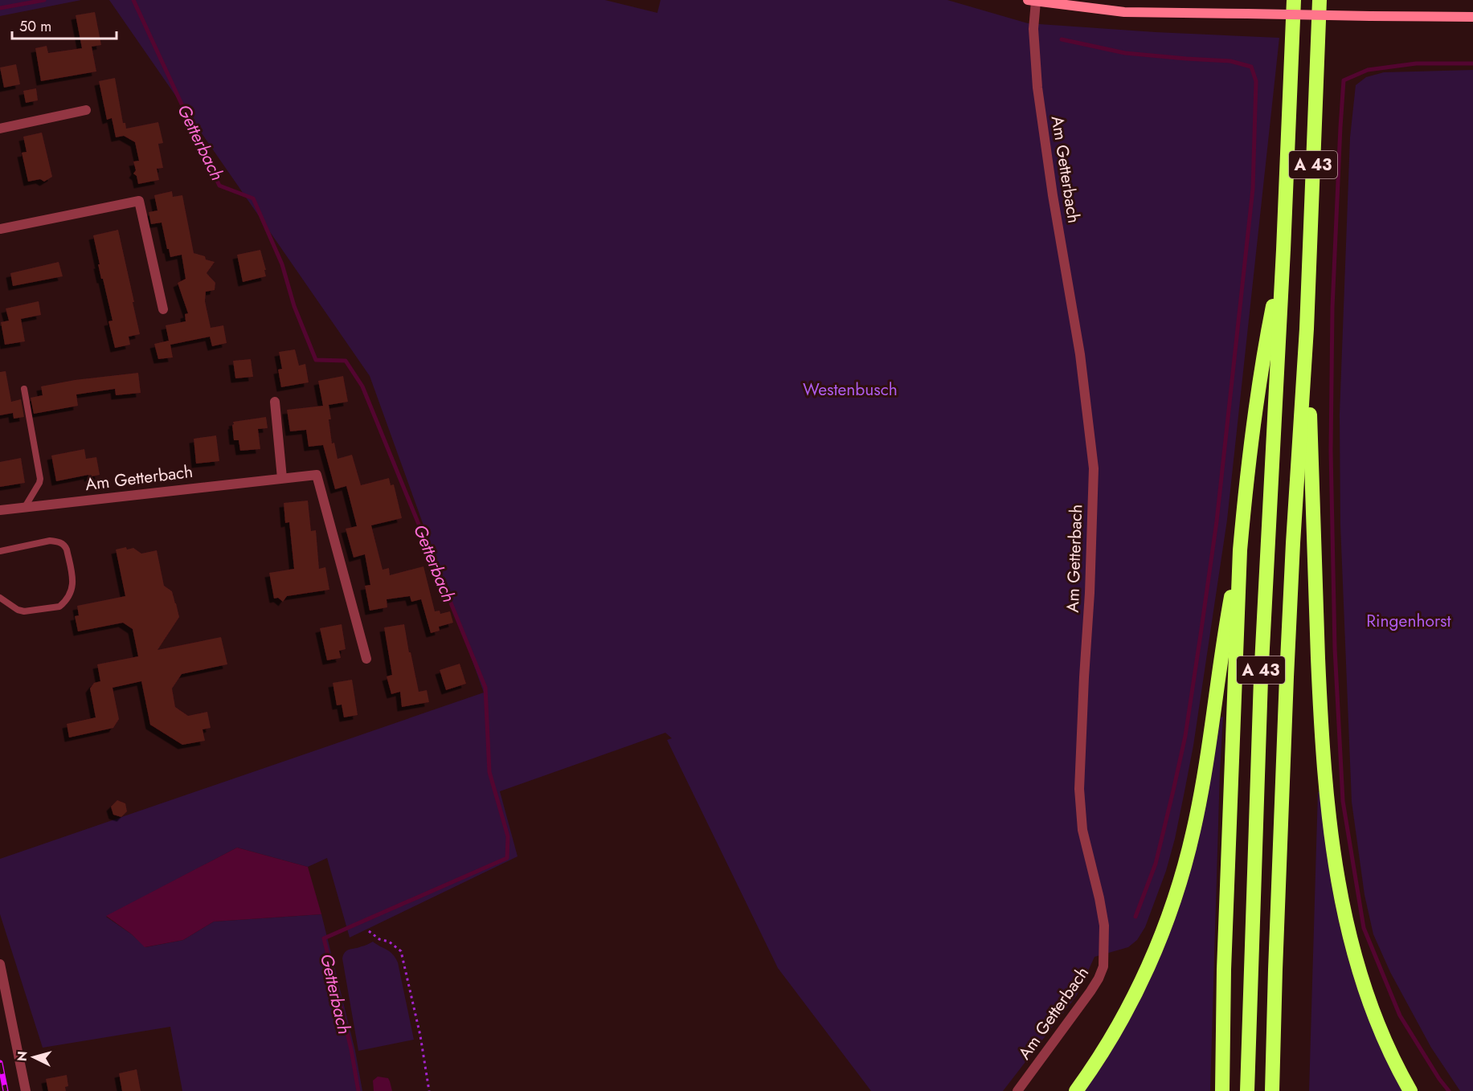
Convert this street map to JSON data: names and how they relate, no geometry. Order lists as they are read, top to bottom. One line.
{"streets":{"highway":["A 43"],"street":["Am Getterbach"]},"water":["Getterbach"],"parks":["Westenbusch","Ringenhorst"],"scale_bar":"50 m","north":"left"}
